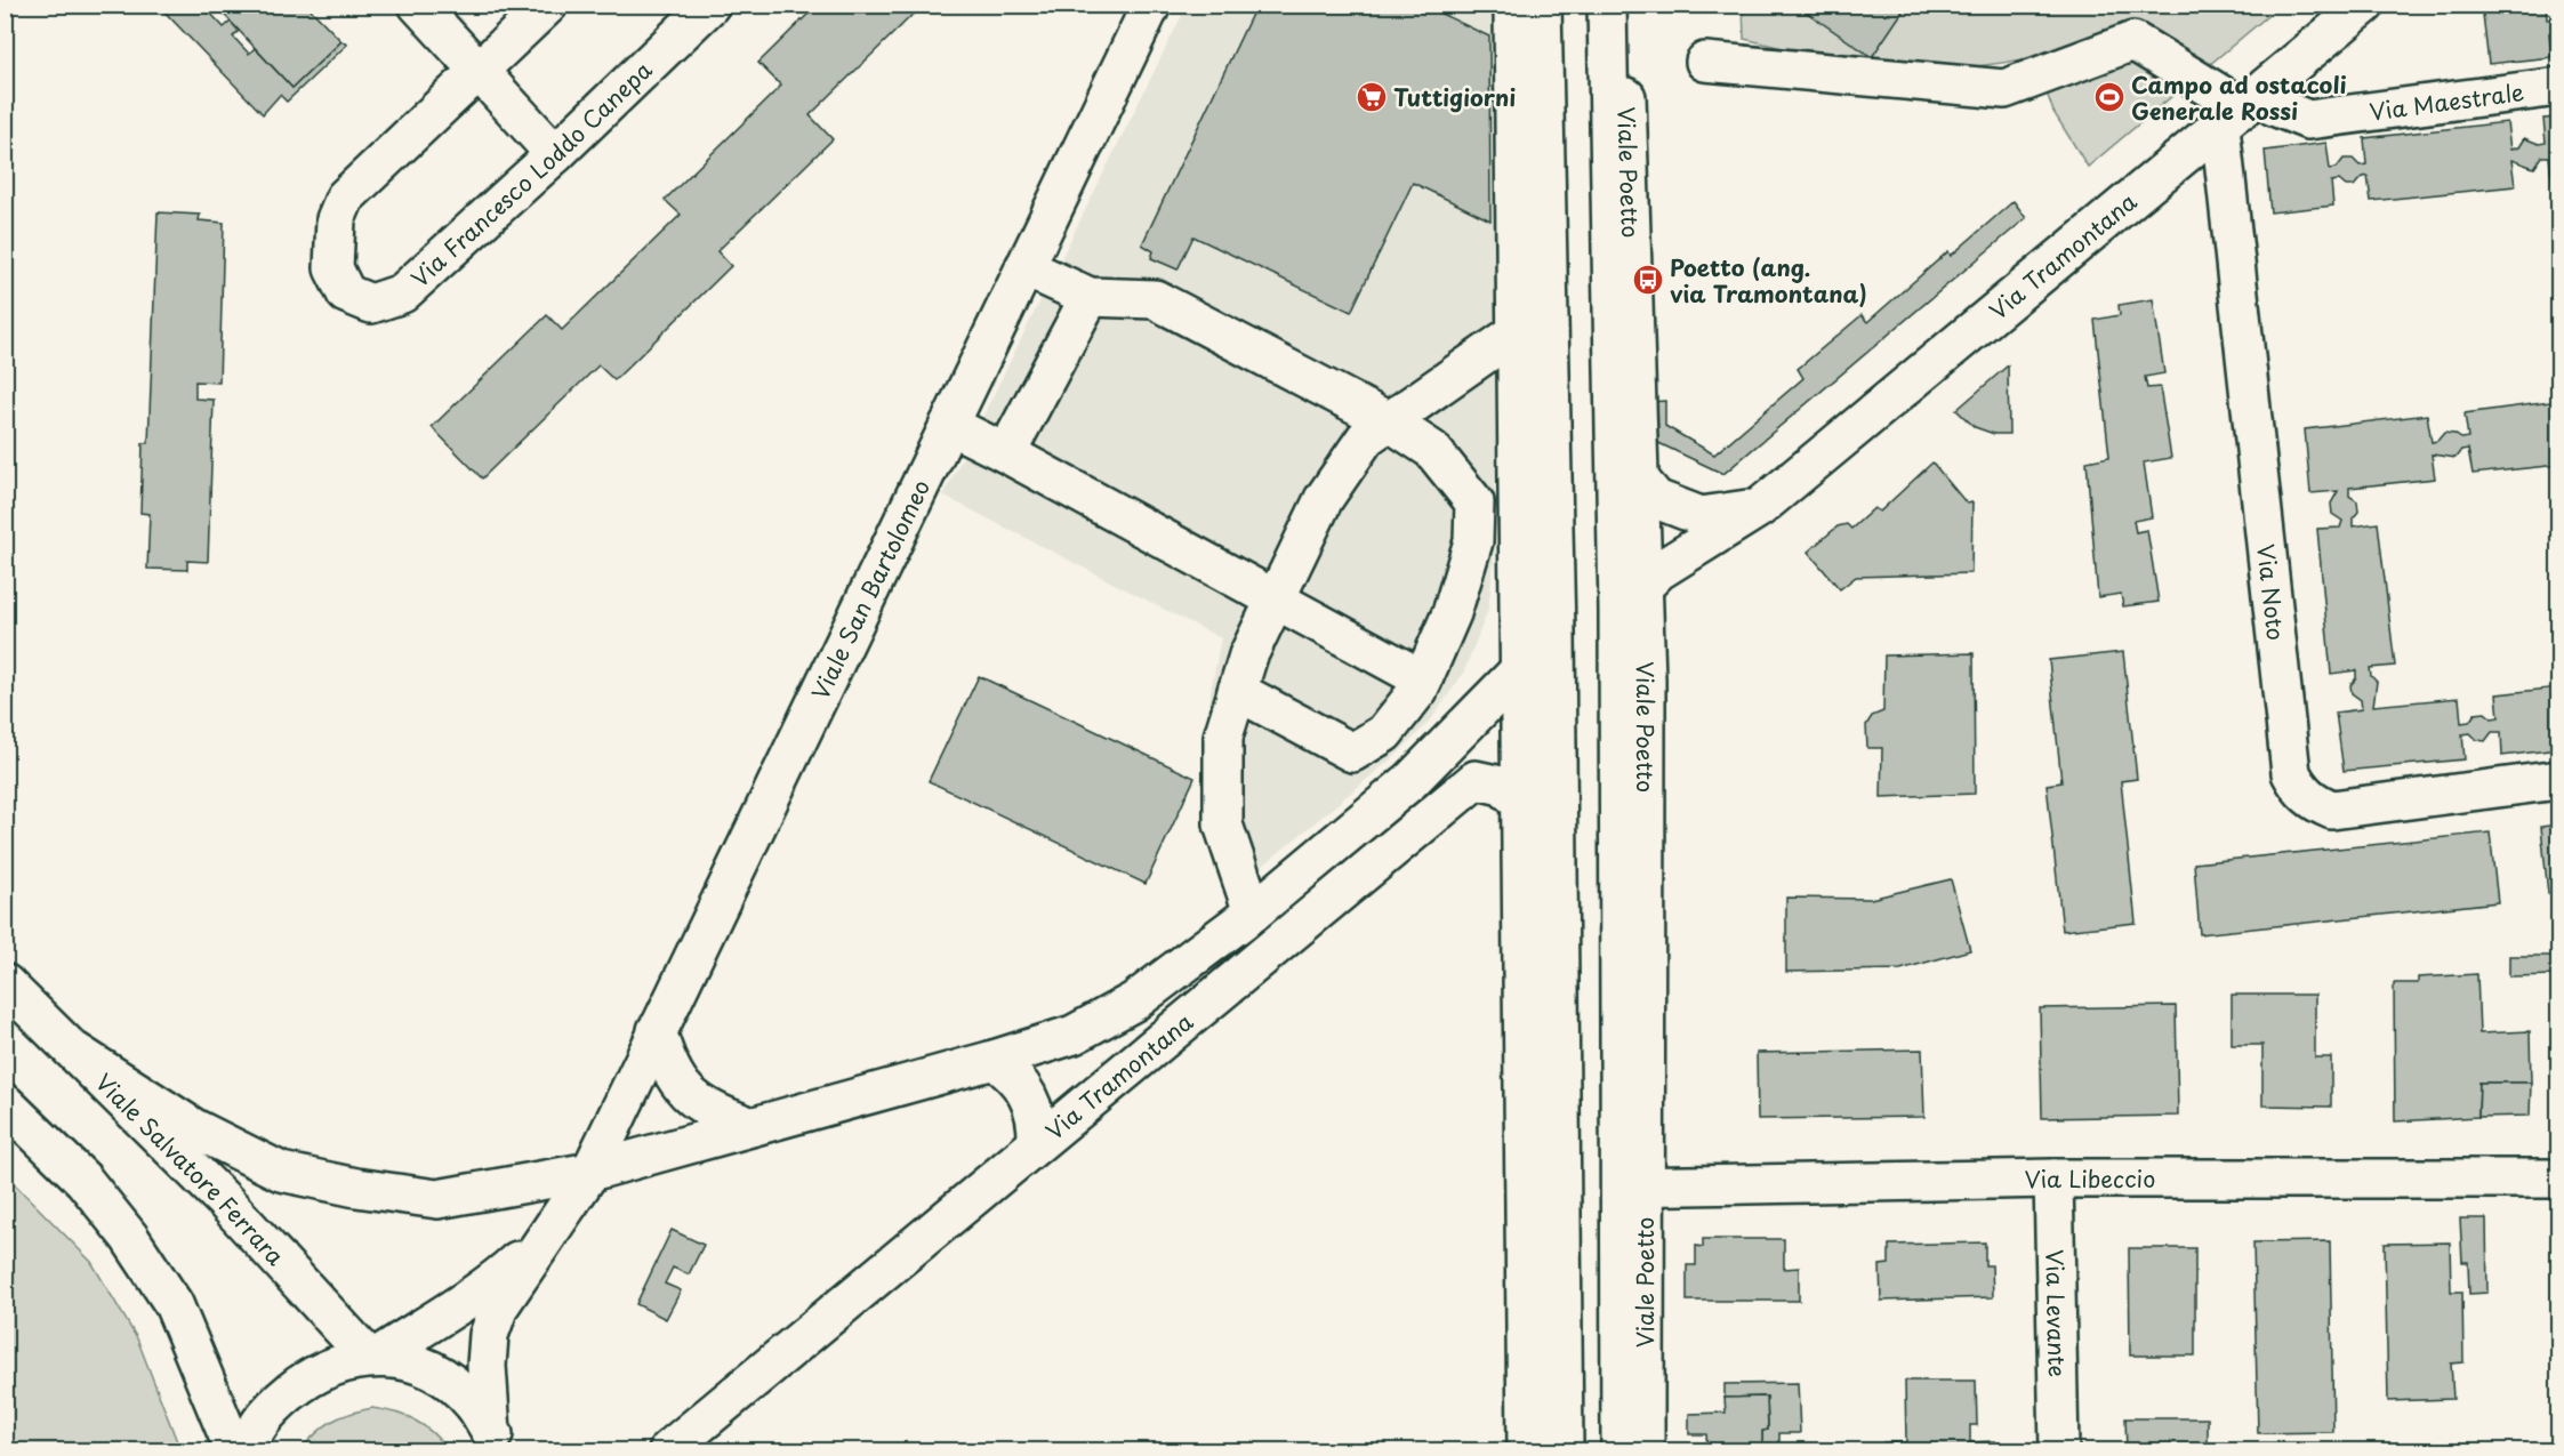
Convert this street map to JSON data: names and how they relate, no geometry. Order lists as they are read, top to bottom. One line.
{"streets":{"main road":["Via Maestrale","Via Francesco Loddo Canepa","Viale Poetto","Via Tramontana","Viale San Bartolomeo","Via Noto","Viale Salvatore Ferrara","Via Libeccio","Via Levante"]},"crossings":[["Via Maestrale","Via Tramontana"],["Via Maestrale","Via Noto"],["Viale Poetto","Via Tramontana"],["Viale Poetto","Via Libeccio"],["Via Tramontana","Via Noto"],["Viale San Bartolomeo","Viale Salvatore Ferrara"],["Via Libeccio","Via Levante"]],"places":{"supermarket":["Tuttigiorni"],"sports":["Campo ad ostacoli Generale Rossi"],"bus stop":["Poetto (ang. via Tramontana)"]}}
